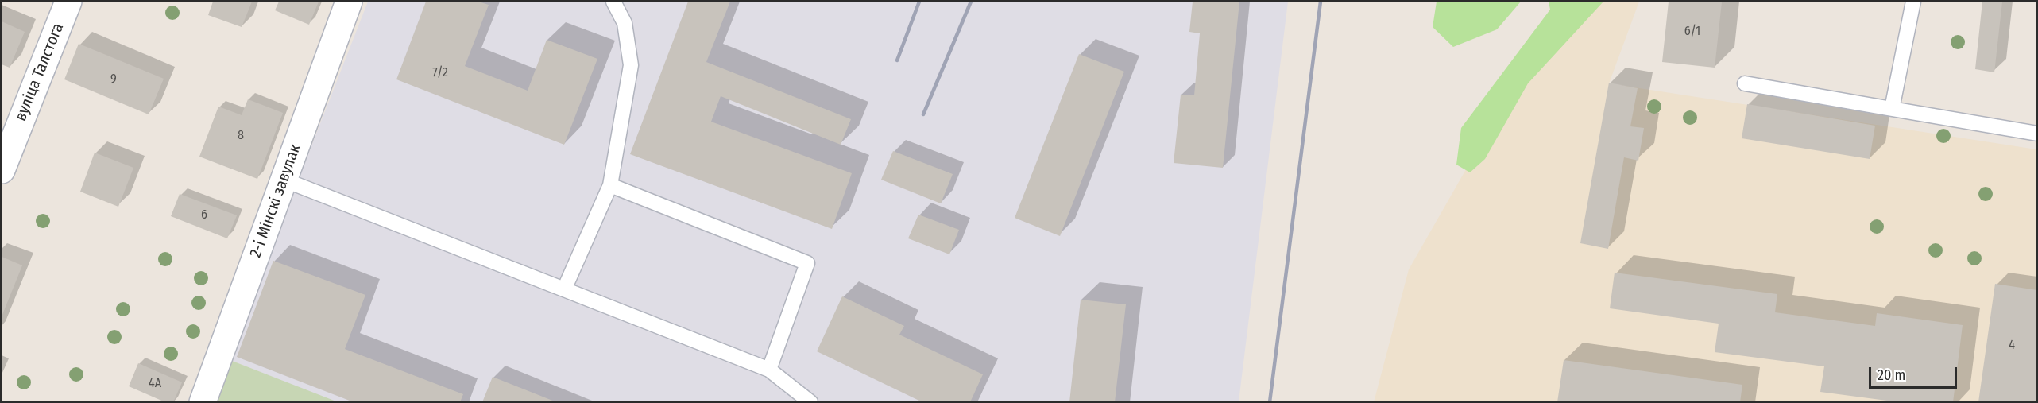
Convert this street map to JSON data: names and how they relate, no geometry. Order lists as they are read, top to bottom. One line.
{"streets":{"street":["вуліца Талстога","2-і Мінскі завулак"]},"house_numbers":["6/1","7/2","9","8","6","4","4А"],"scale_bar":"20 m"}
